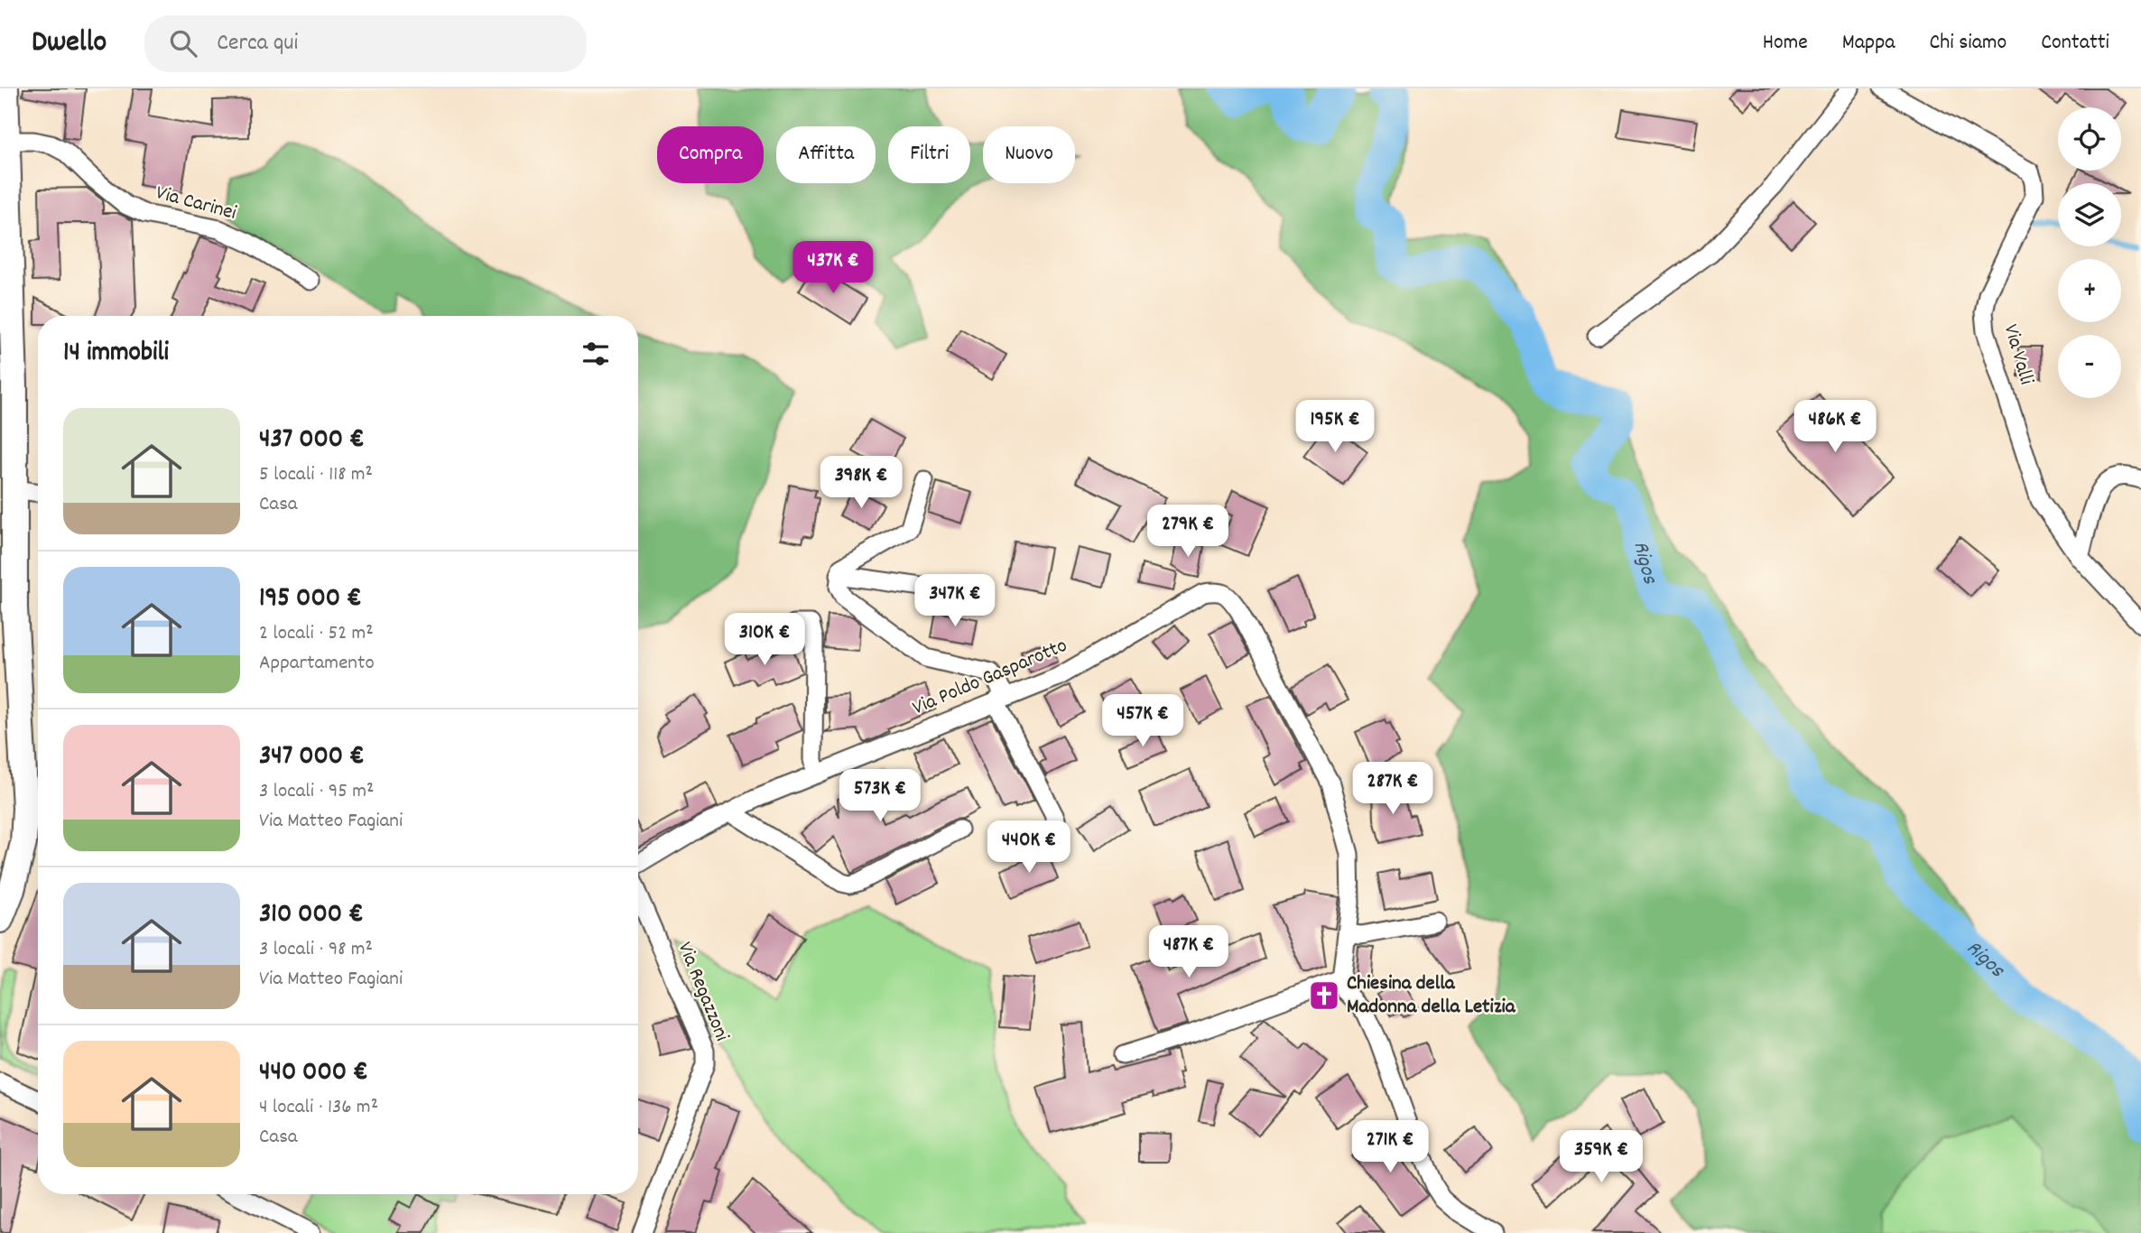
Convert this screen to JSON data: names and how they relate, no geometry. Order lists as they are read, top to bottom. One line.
{"streets":{"street":["Via Carinei","Via Valli","Via Poldo Gasparotto","Via Regazzoni"]},"water":["Rigos"],"places":{"church":["Chiesina della Madonna della Letizia"]},"page":{"header":"Dwello","search":"Cerca qui","nav":["Home","Mappa","Chi siamo","Contatti"],"map_buttons":["+","−"],"chip":["Compra","Affitta","Filtri","Nuovo"],"price":["437K €","195K €","486K €","398K €","279K €","347K €","310K €","457K €","287K €","573K €","440K €","487K €","271K €","359K €"],"heading":"14 immobili","list":[{"name":"437 000 €","note":"5 locali · 118 m² · Casa"},{"name":"195 000 €","note":"2 locali · 52 m² · Appartamento"},{"name":"347 000 €","note":"3 locali · 95 m² · Via Matteo Fagiani"},{"name":"310 000 €","note":"3 locali · 98 m² · Via Matteo Fagiani"},{"name":"440 000 €","note":"4 locali · 136 m² · Casa"}]}}
